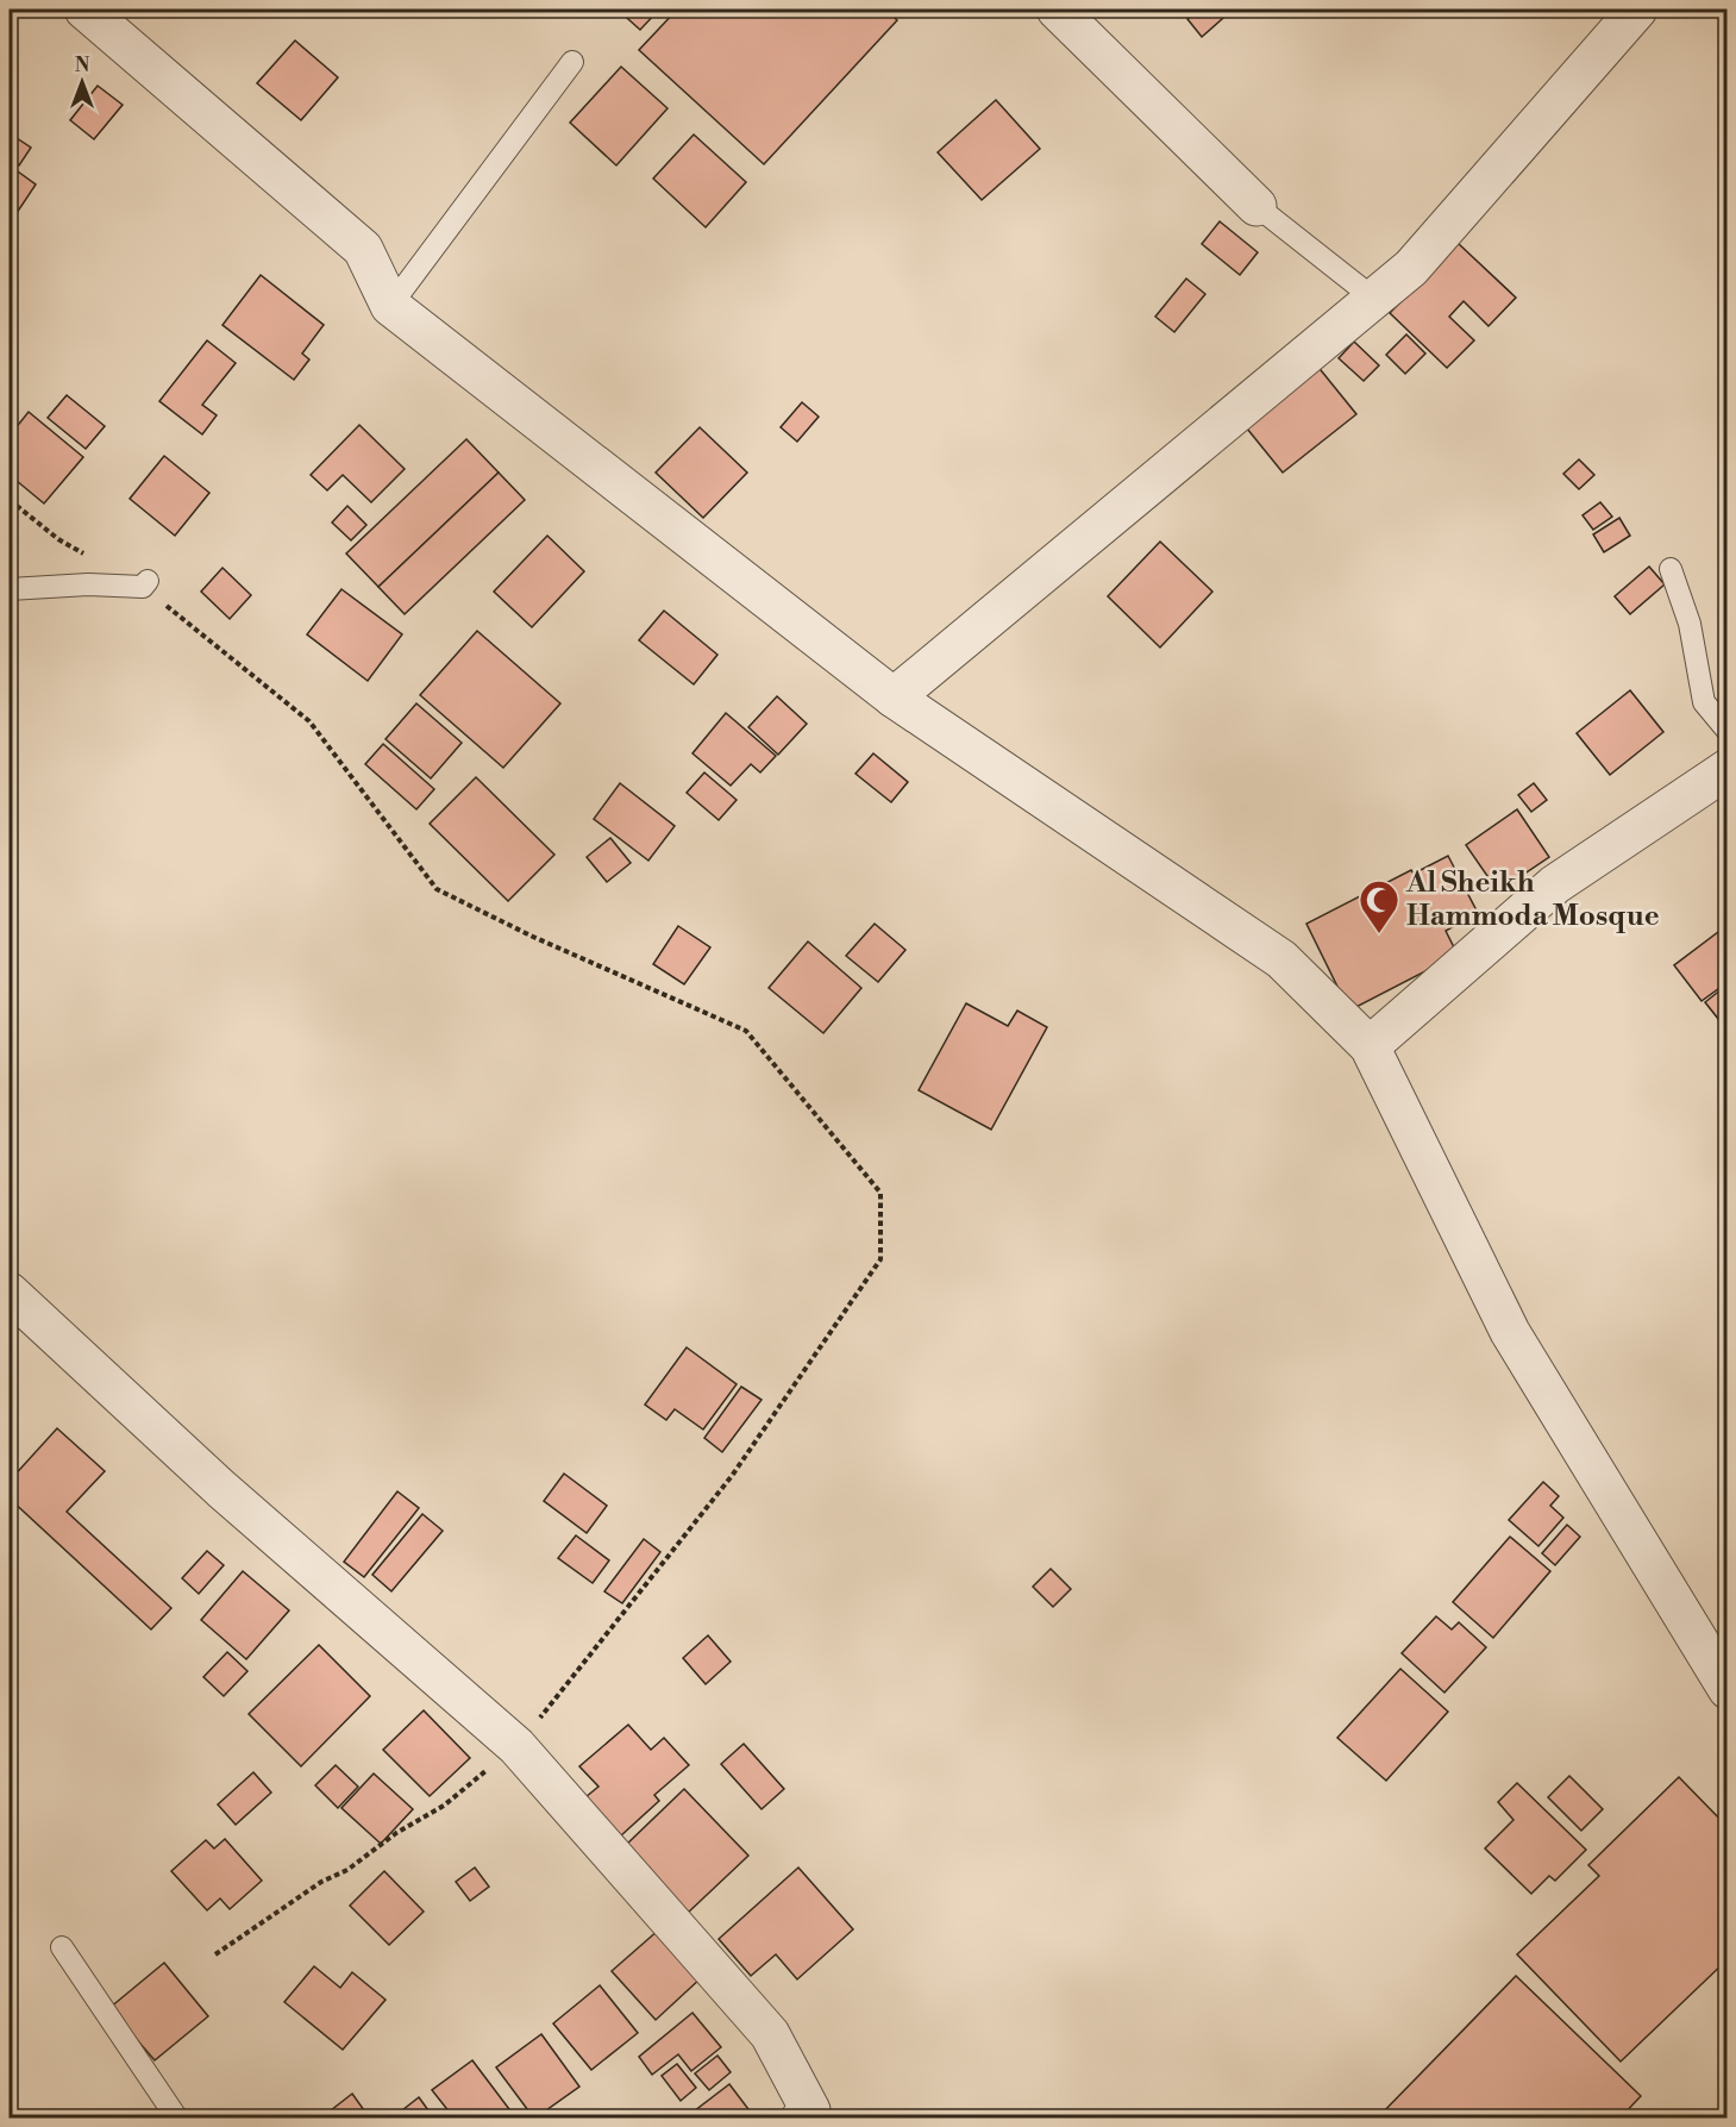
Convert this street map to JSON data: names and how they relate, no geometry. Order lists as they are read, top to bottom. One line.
{"places":{"mosque":["Al Sheikh Hammoda Mosque"]},"north":"top"}
